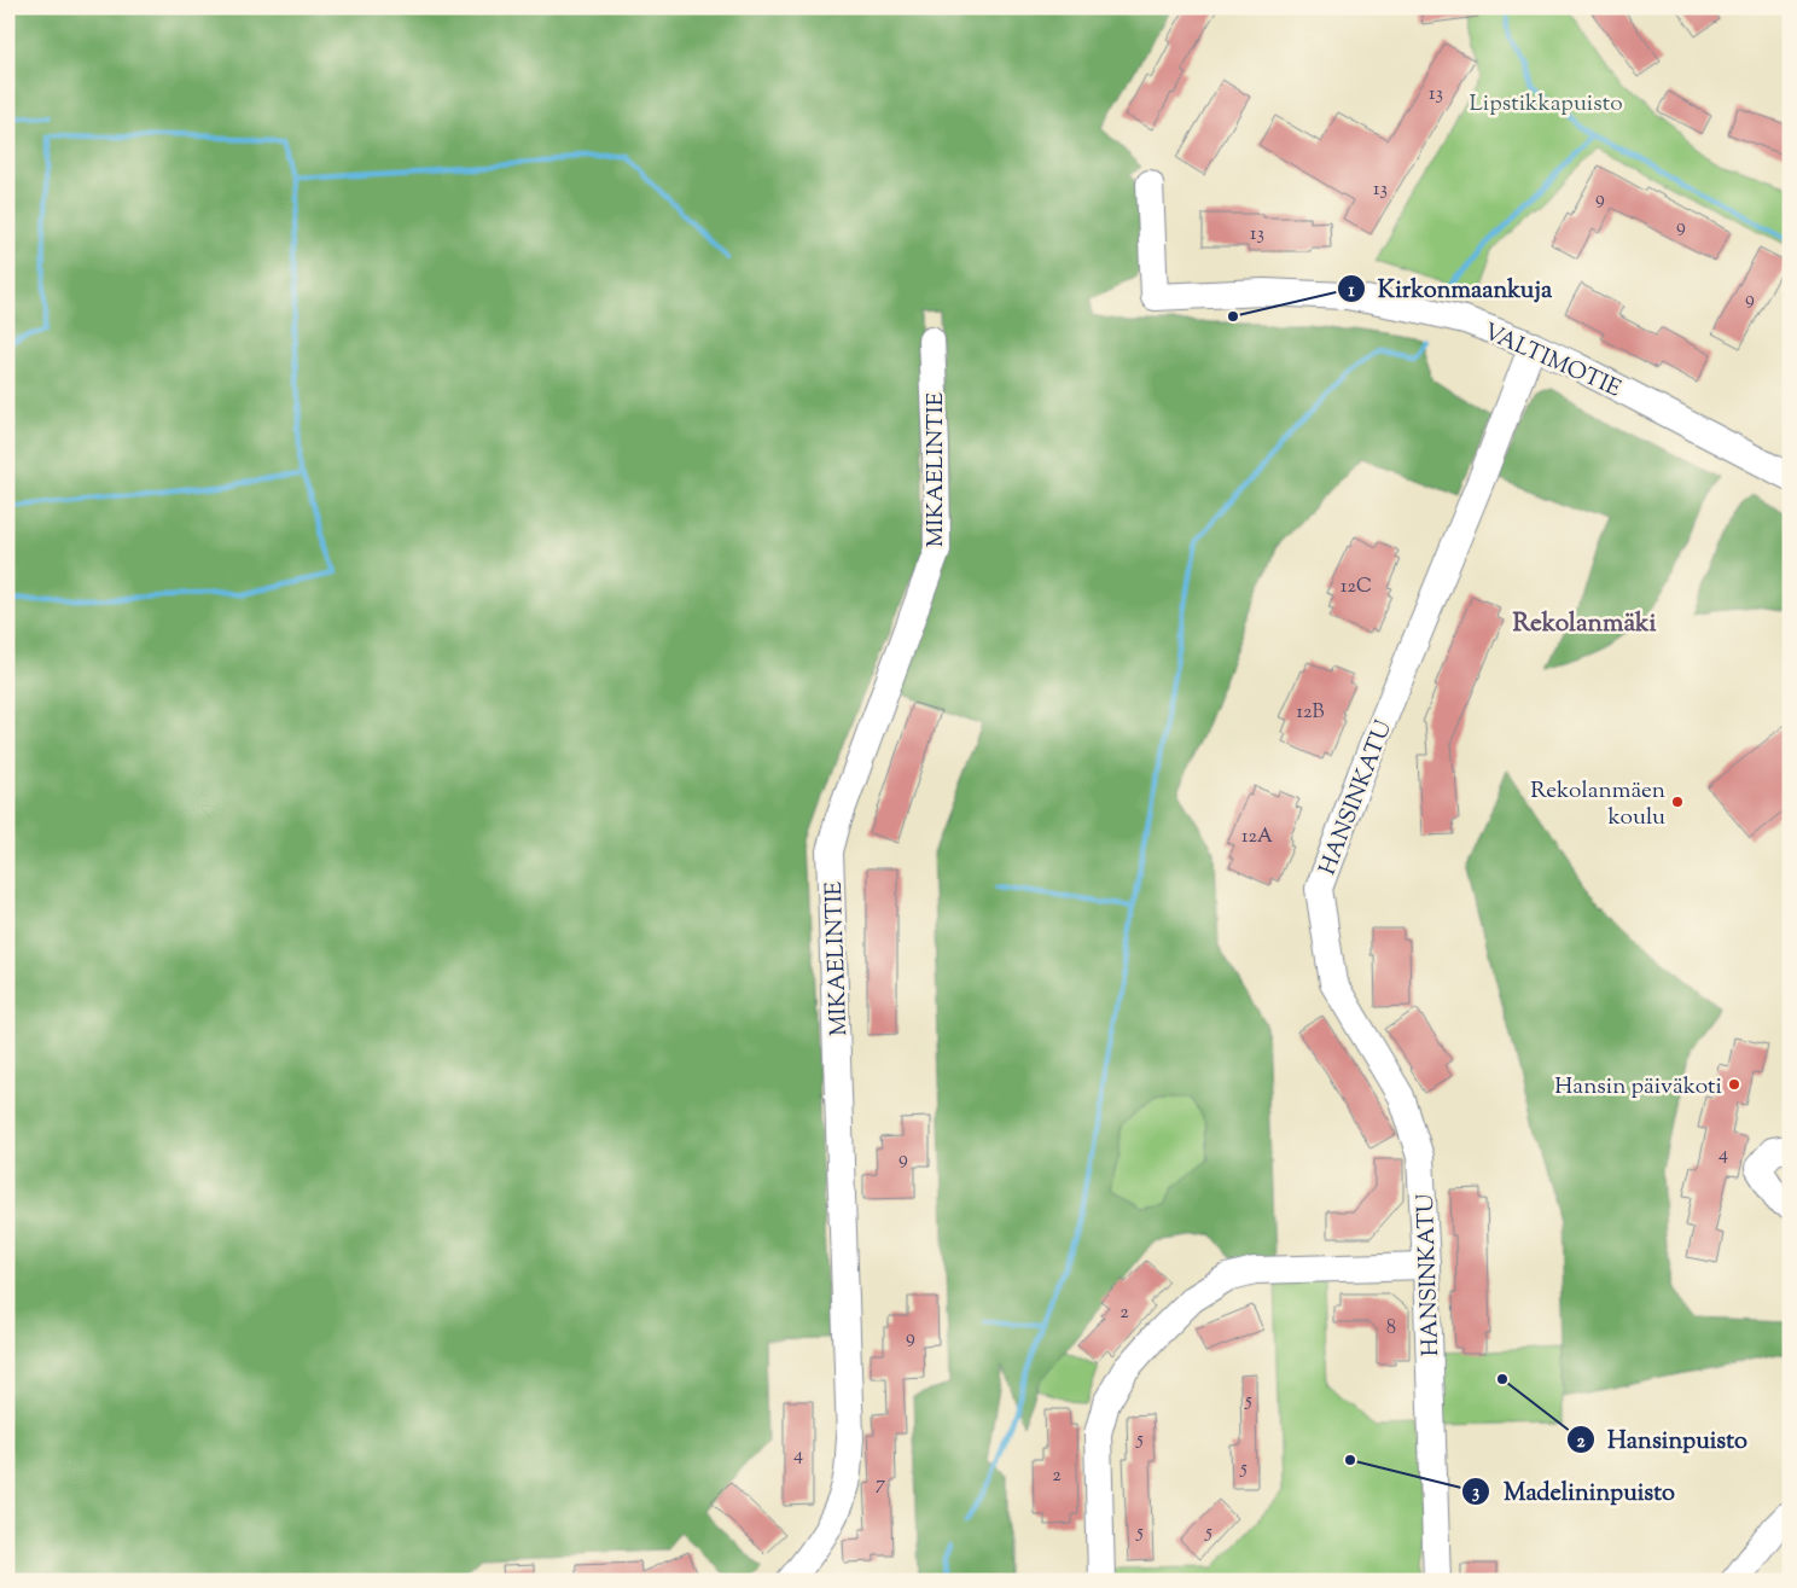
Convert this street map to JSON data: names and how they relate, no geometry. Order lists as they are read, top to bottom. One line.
{"streets":{"street":["VALTIMOTIE","MIKAELINTIE","HANSINKATU"]},"crossings":[["VALTIMOTIE","HANSINKATU"]],"districts":["Rekolanmäki"],"parks":["Lipstikkapuisto"],"places":["Kirkonmaankuja","Rekolanmäen koulu","Hansin päiväkoti","Hansinpuisto","Madelininpuisto"],"house_numbers":["13","13","9","9","13","9","12C","12B","12A","4","9","2","8","9","5","5","4","5","2","7","5","5"]}
